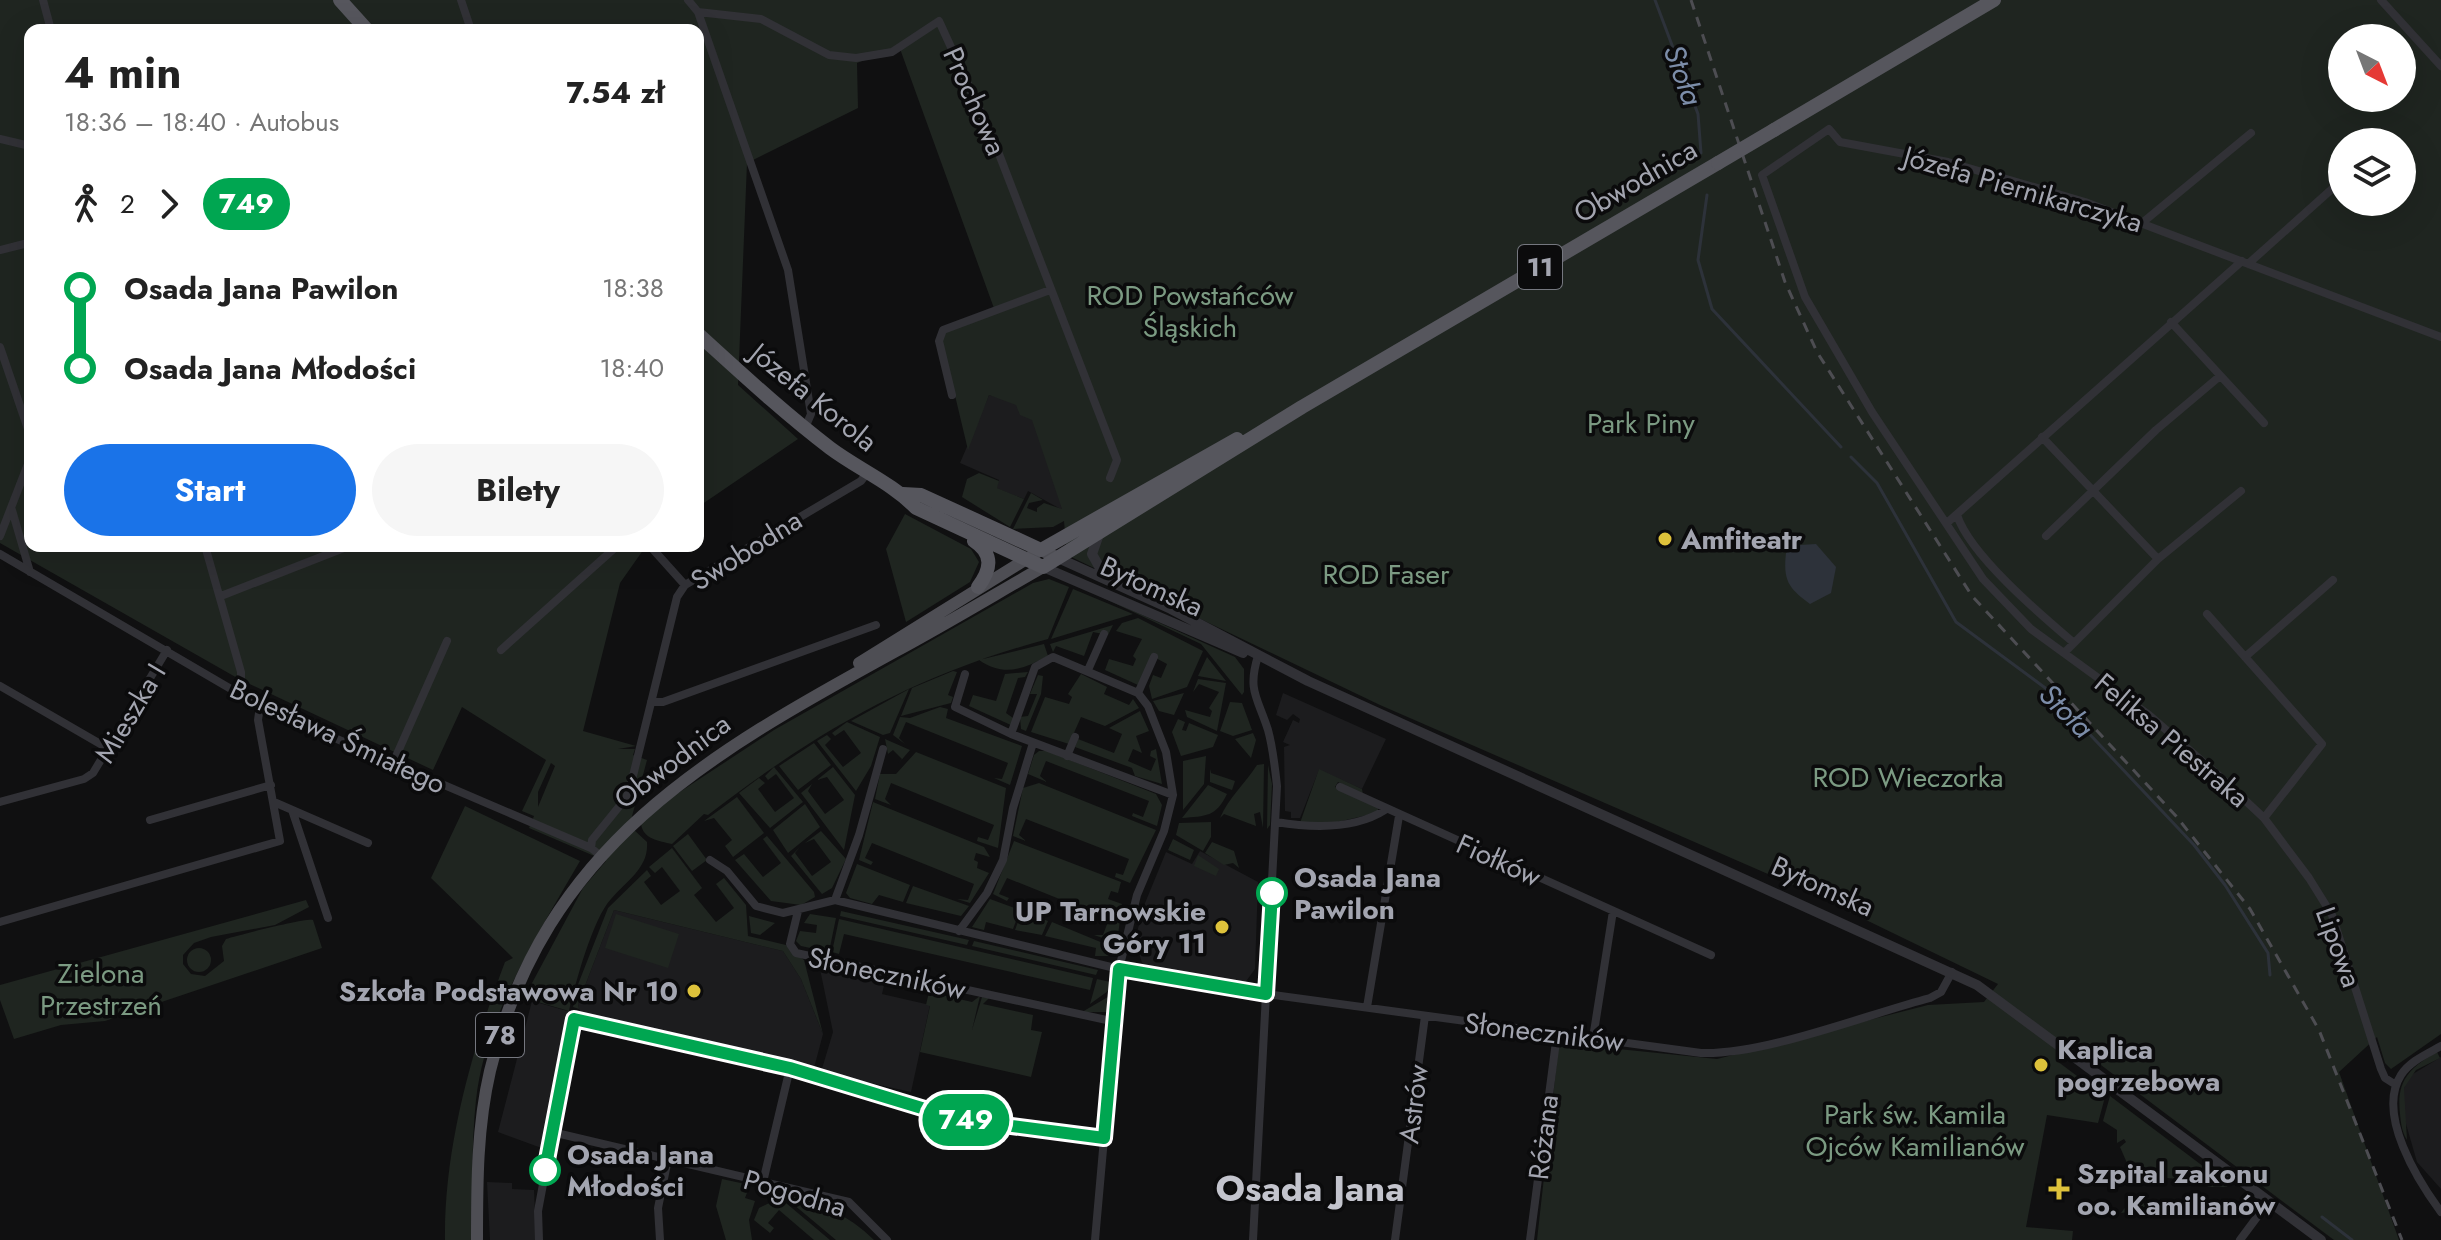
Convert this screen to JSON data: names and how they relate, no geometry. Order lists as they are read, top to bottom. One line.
{"streets":{"highway":["Obwodnica","11","Józefa Korola","Bytomska"],"main road":["78"],"street":["Prochowa","Józefa Piernikarczyka","Swobodna","Mieszka I","Bolesława Śmiałego","Feliksa Piestraka","Fiołków","Lipowa","Słoneczników","Astrów","Różana","Pogodna"]},"crossings":[["Obwodnica","Józefa Korola"],["Obwodnica","Swobodna"],["Obwodnica","Bytomska"],["Obwodnica","Bolesława Śmiałego"],["Józefa Piernikarczyka","Feliksa Piestraka"],["Józefa Korola","Swobodna"],["Józefa Korola","Bytomska"],["Swobodna","Bolesława Śmiałego"],["Bytomska","Słoneczników"],["Mieszka I","Bolesława Śmiałego"],["Feliksa Piestraka","Lipowa"],["Słoneczników","Astrów"],["Słoneczników","Różana"]],"districts":["Osada Jana"],"water":["Stoła"],"parks":["ROD Powstańców Śląskich","Park Piny","ROD Faser","ROD Wieczorka","Zielona Przestrzeń","Park św. Kamila Ojców Kamilianów"],"places":{"other":["Amfiteatr","Osada Jana Pawilon","UP Tarnowskie Góry 11","Szkoła Podstawowa Nr 10","Kaplica pogrzebowa","Osada Jana Młodości"],"health":["Szpital zakonu oo. Kamilianów"]},"lines":["bus line 749"],"north":"bottom right","page":{"on_map":"749","heading":["4 min","18:36 – 18:40 · Autobus","7.54 zł"],"legs":["2","749"],"list":[{"name":"Osada Jana Pawilon","value":"18:38"},{"name":"Osada Jana Młodości","value":"18:40"}],"buttons":["Start","Bilety"]}}
